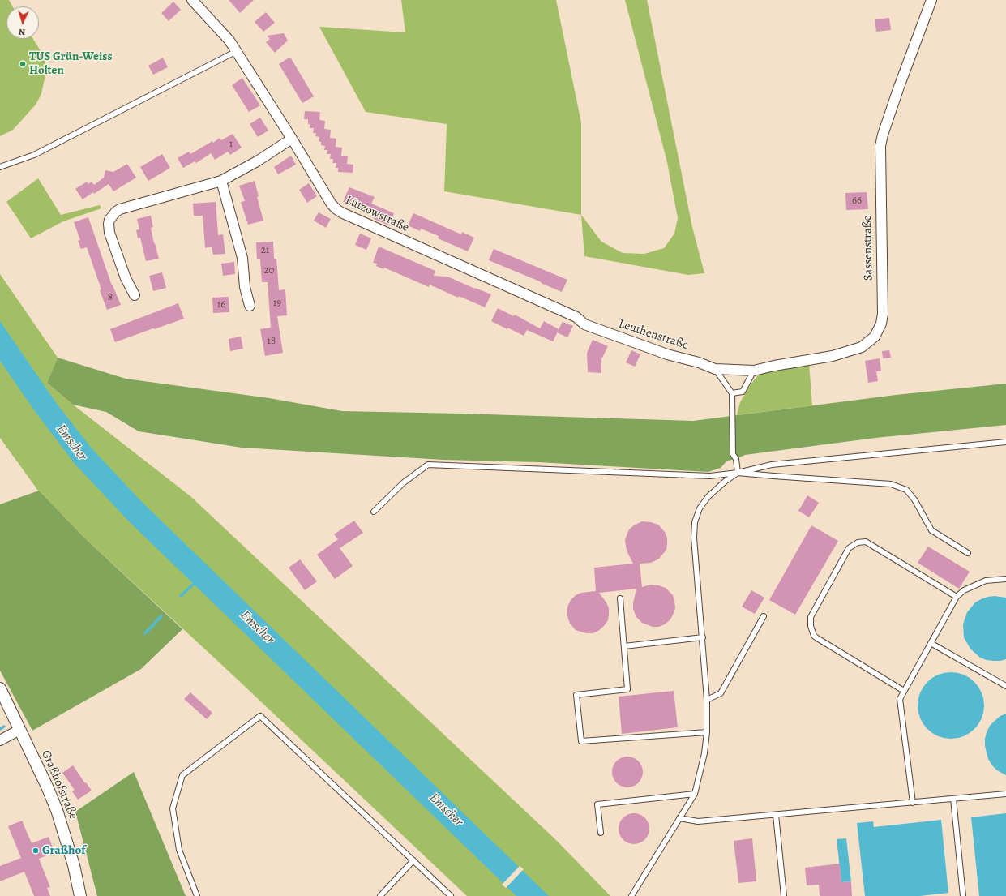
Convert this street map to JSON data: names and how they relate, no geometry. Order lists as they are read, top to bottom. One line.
{"streets":{"street":["Lützowstraße","Sassenstraße","Leuthenstraße","Graßhofstraße"]},"crossings":[["Lützowstraße","Leuthenstraße"],["Sassenstraße","Leuthenstraße"]],"water":["Emscher"],"places":["TUS Grün-Weiss Holten","Graßhof"],"house_numbers":["1","66","21","20","8","19","16","18"],"north":"bottom"}
